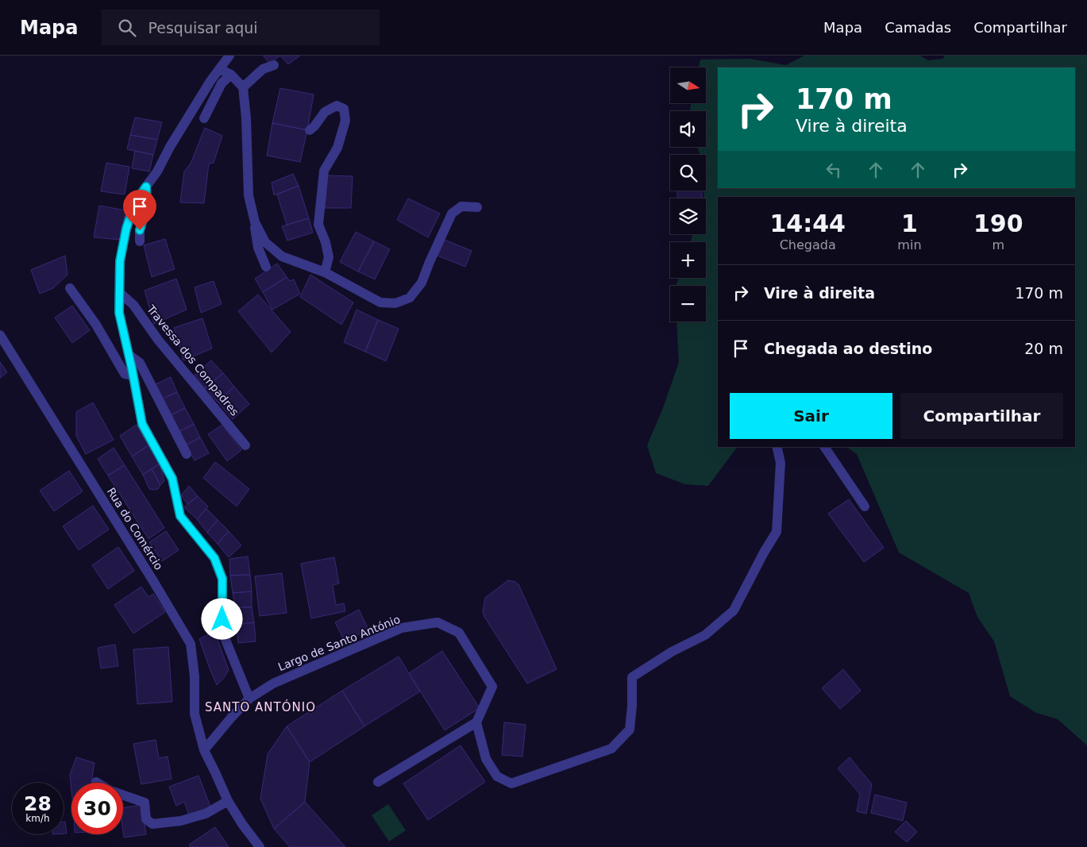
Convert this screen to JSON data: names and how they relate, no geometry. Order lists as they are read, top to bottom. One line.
{"streets":{"street":["Travessa dos Compadres","Rua do Comércio","Largo de Santo António"]},"crossings":[["Rua do Comércio","Largo de Santo António"]],"districts":["SANTO ANTÓNIO"],"north":"right","page":{"header":"Mapa","search":"Pesquisar aqui","nav":["Mapa","Camadas","Compartilhar"],"map_buttons":["+","−"],"turn":["170 m","Vire à direita"],"eta":["14:44","Chegada","1","min","190","m"],"list":[{"name":"Vire à direita","value":"170 m"},{"name":"Chegada ao destino","value":"20 m"}],"buttons":["Sair","Compartilhar"],"speed":"28 km/h","limit":"30"}}
